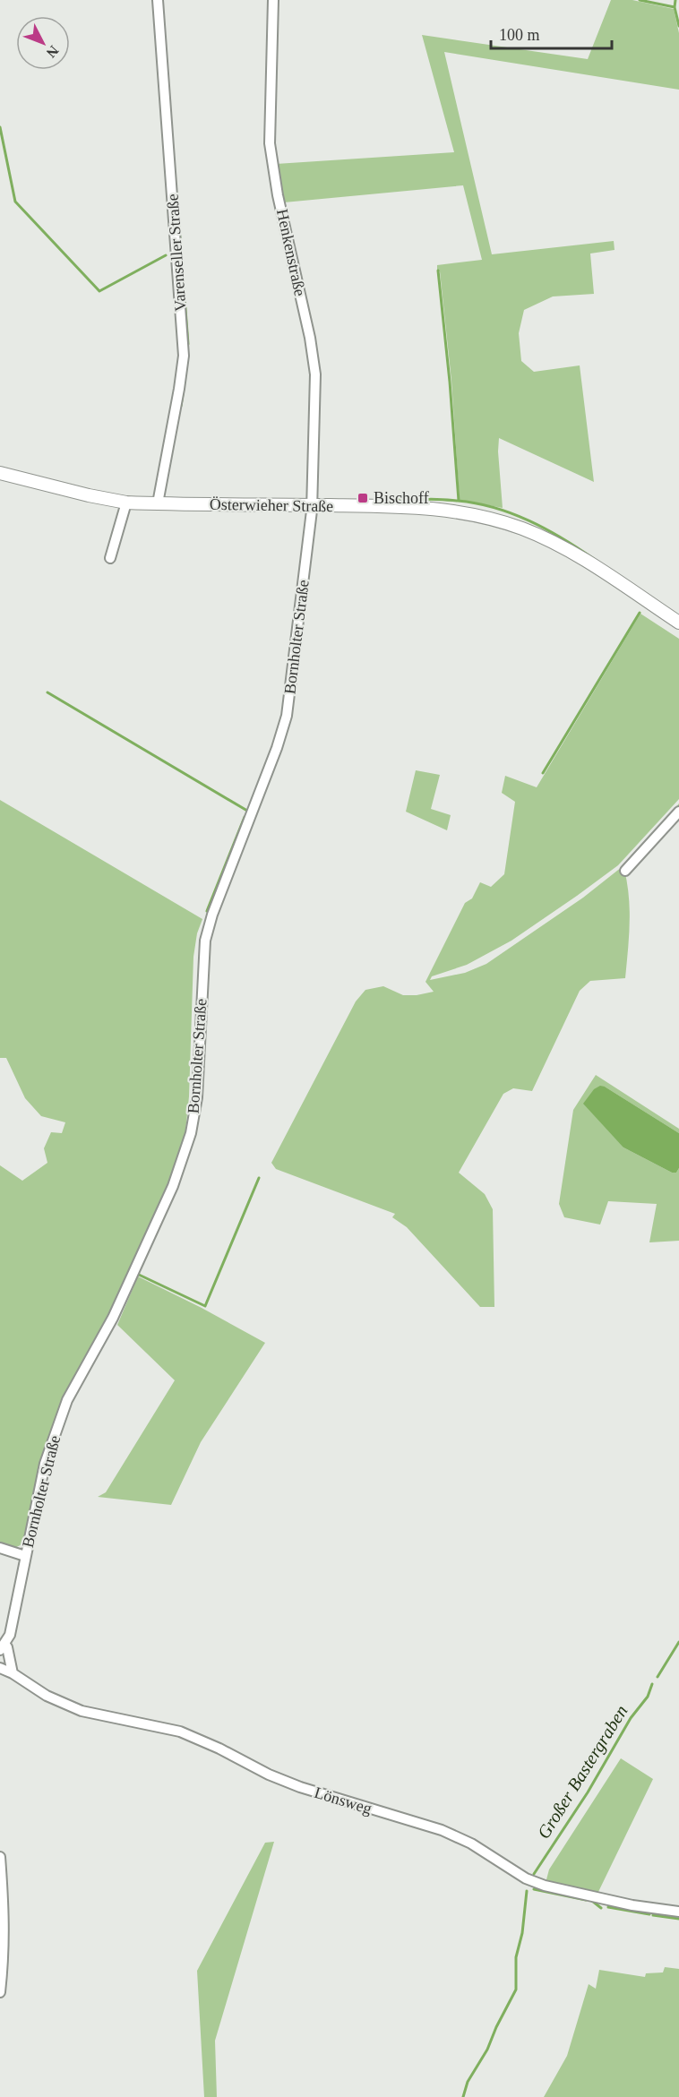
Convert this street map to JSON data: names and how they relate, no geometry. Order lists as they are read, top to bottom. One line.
{"streets":{"street":["Varenseller Straße","Henkenstraße","Österwieher Straße","Bornholter Straße","Lönsweg"]},"crossings":[["Varenseller Straße","Österwieher Straße"],["Henkenstraße","Österwieher Straße"],["Henkenstraße","Bornholter Straße"],["Österwieher Straße","Bornholter Straße"]],"water":["Großer Bastergraben"],"places":{"transit":["Bischoff"]},"scale_bar":"100 m","north":"bottom right"}
